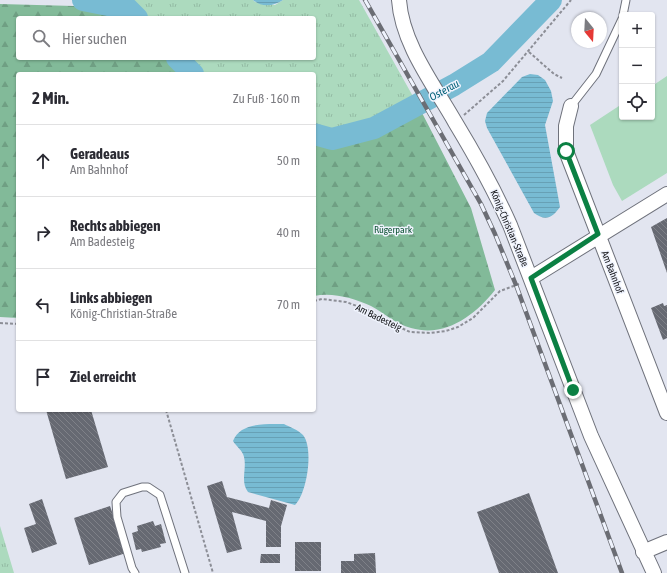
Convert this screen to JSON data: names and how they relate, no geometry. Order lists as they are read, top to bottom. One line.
{"streets":{"street":["König-Christian-Straße","Am Bahnhof"],"path":["Am Badesteig"]},"crossings":[["König-Christian-Straße","Am Badesteig"]],"water":["Osterau"],"parks":["Rügerpark"],"north":"bottom","page":{"map_buttons":["+","−"],"search":"Hier suchen","heading":["2 Min.","Zu Fuß · 160 m"],"list":[["Geradeaus","Am Bahnhof","50 m"],["Rechts abbiegen","Am Badesteig","40 m"],["Links abbiegen","König-Christian-Straße","70 m"],"Ziel erreicht"]}}
